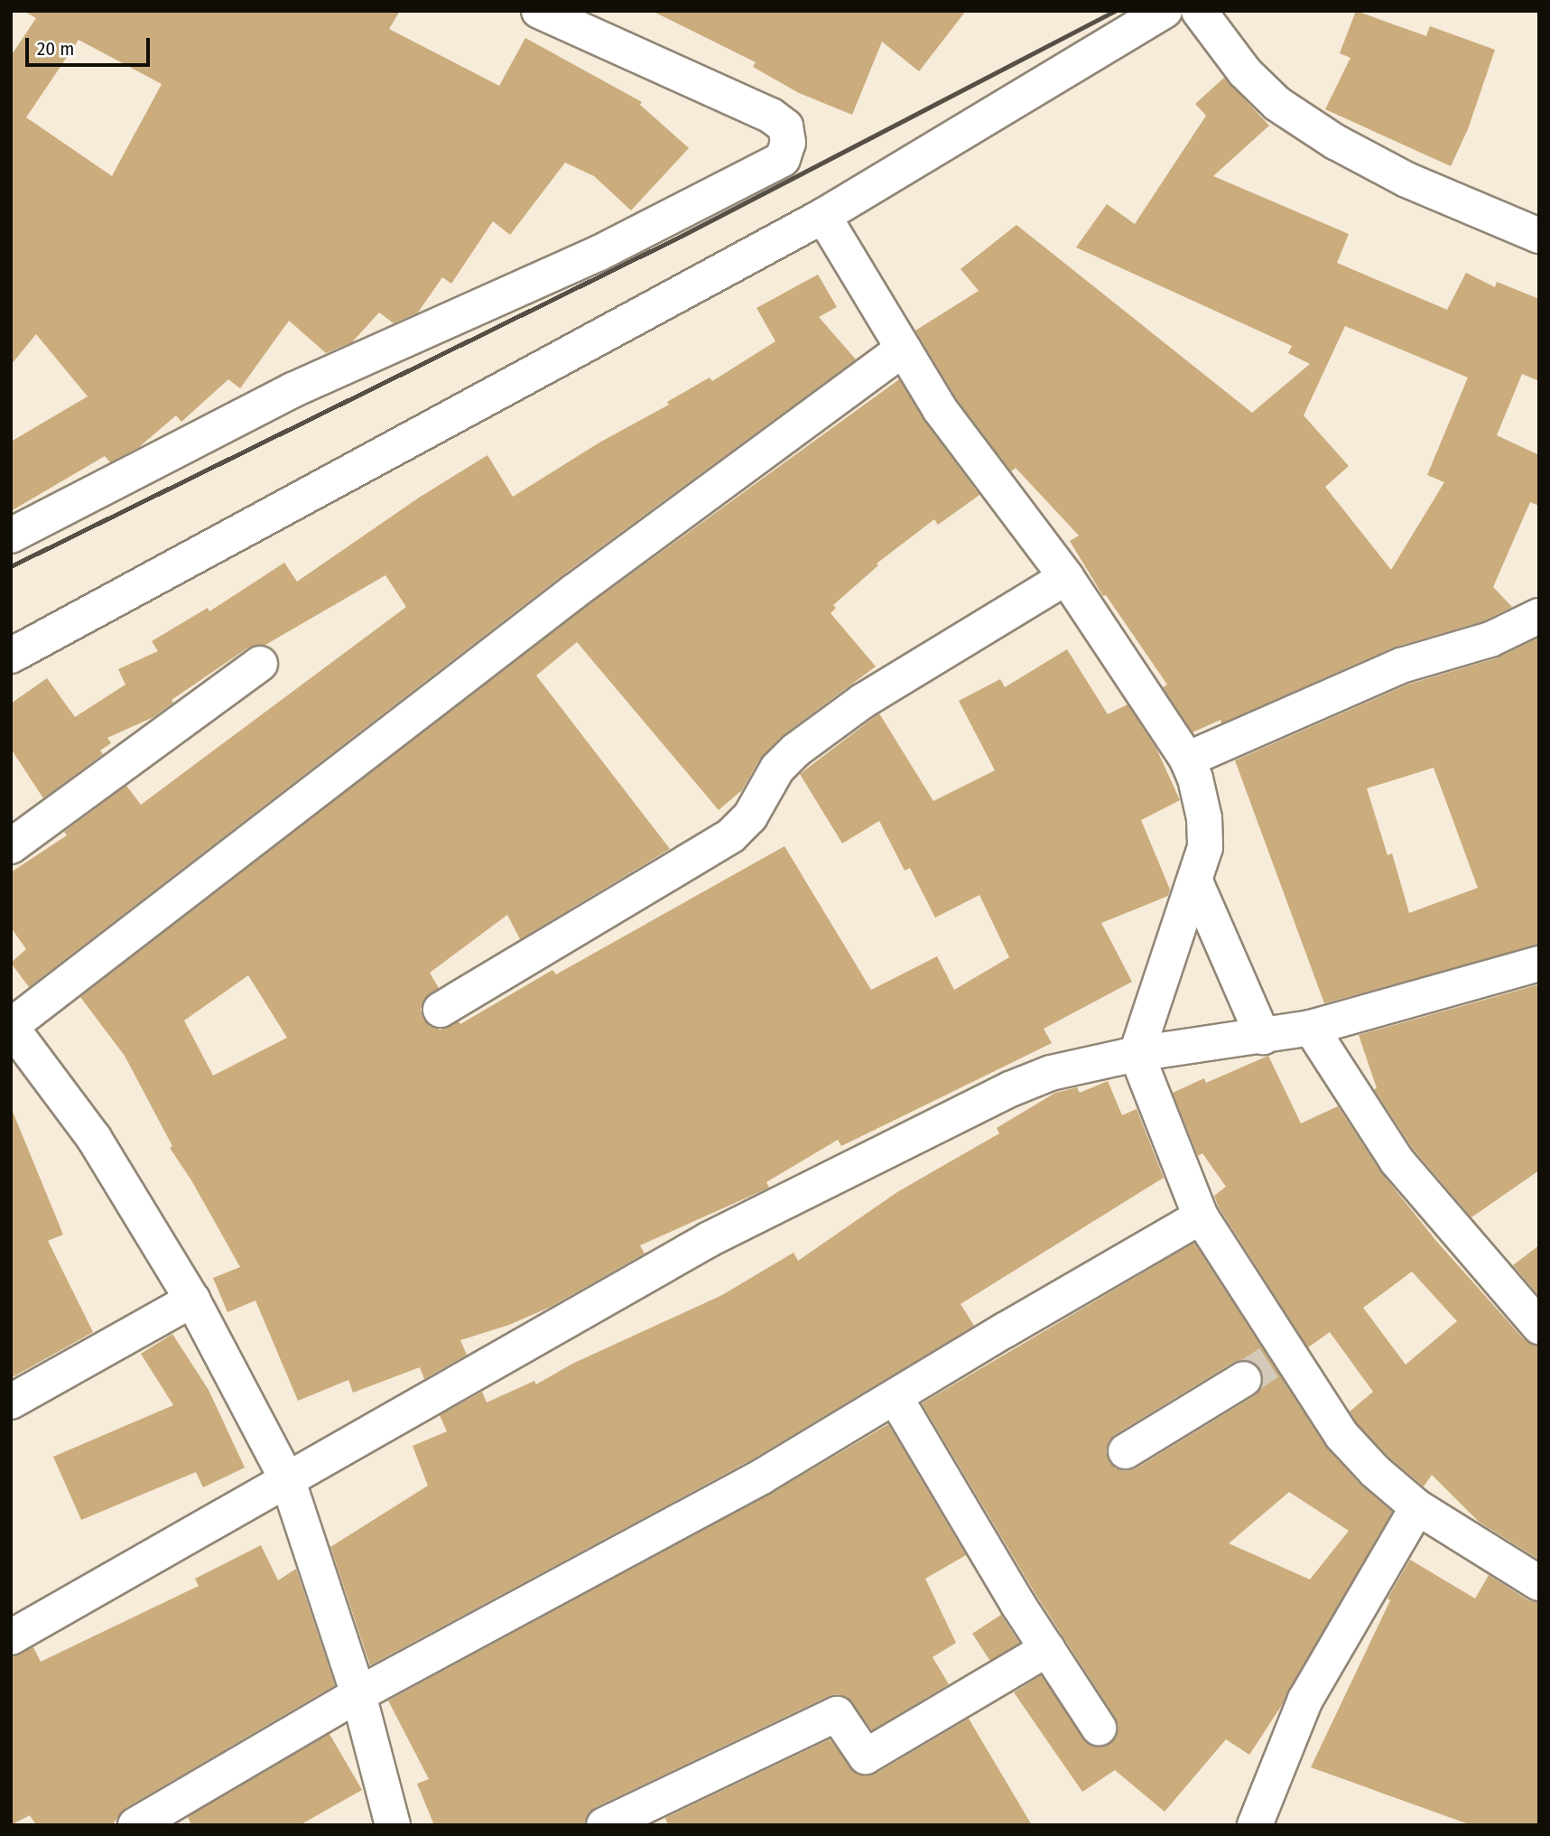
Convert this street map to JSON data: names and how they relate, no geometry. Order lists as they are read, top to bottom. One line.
{"scale_bar":"20 m"}
